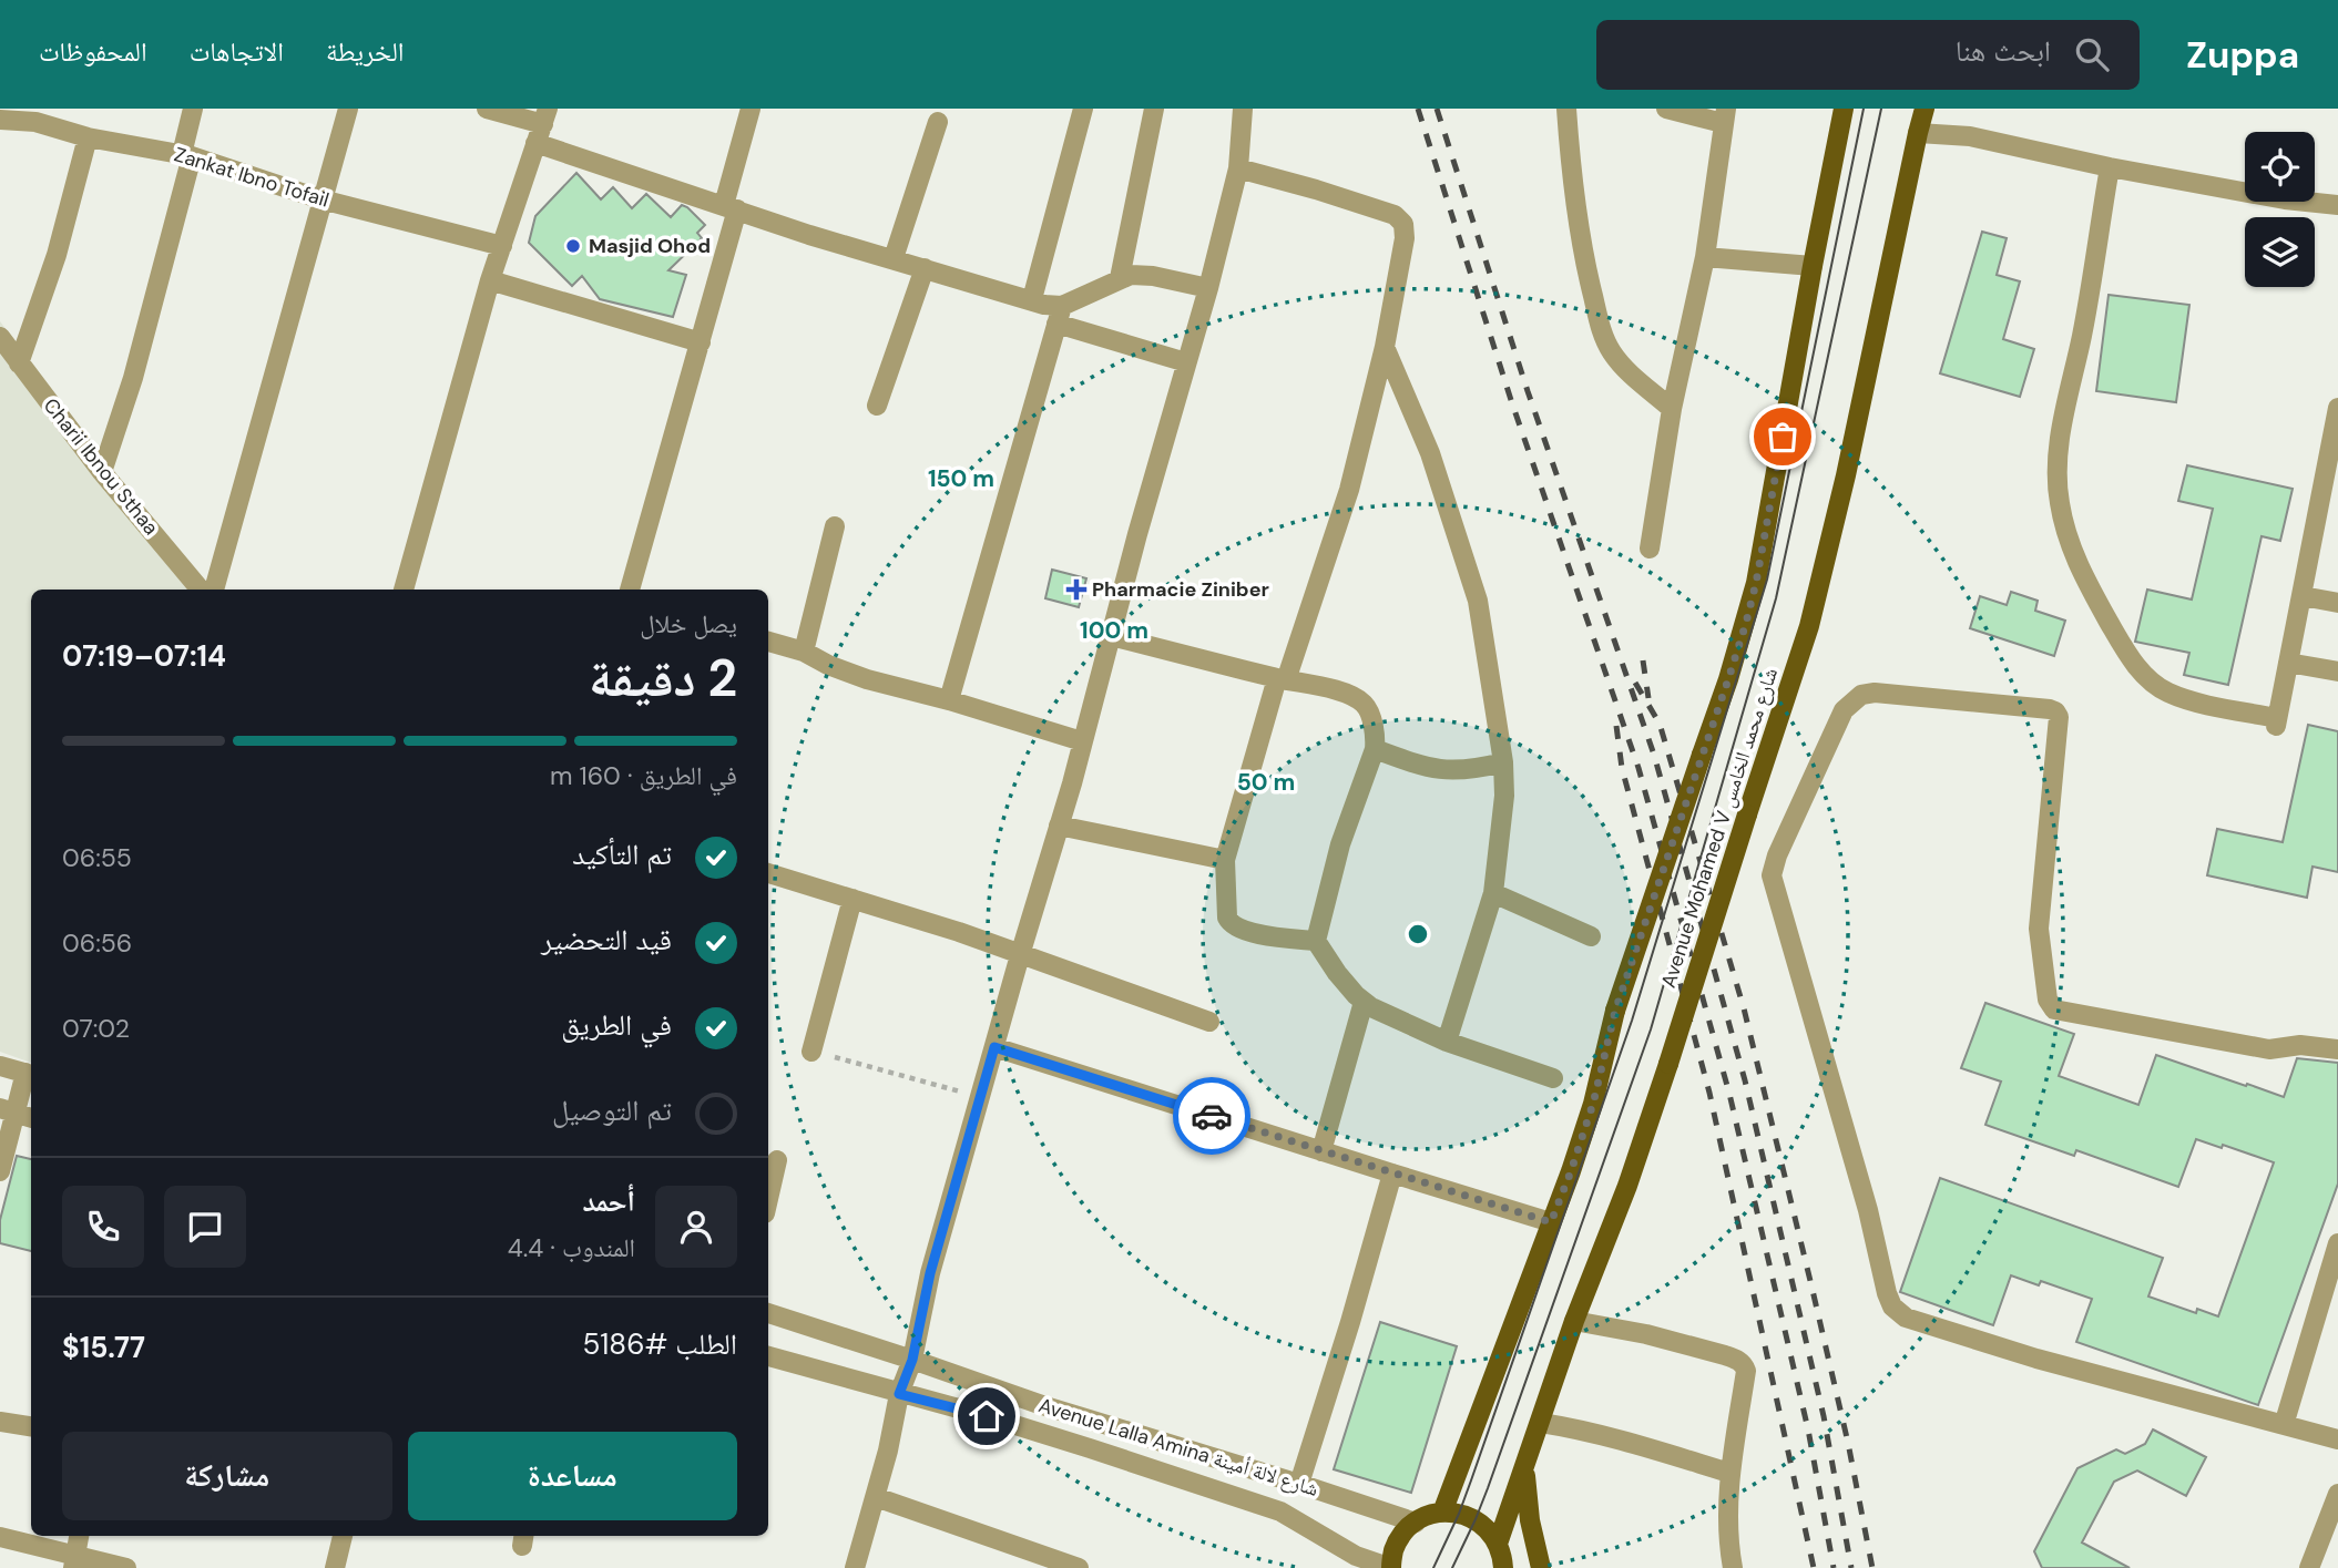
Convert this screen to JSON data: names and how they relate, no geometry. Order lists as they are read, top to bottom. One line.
{"streets":{"main road":["Avenue Mohamed V شارع محمد الخامس"],"street":["Zankat Ibno Tofail","Charii Ibnou Sthaa","Avenue Lalla Amina شارع لالة أمينة"]},"places":{"other":["Masjid Ohod"],"health":["Pharmacie Ziniber"]},"page":{"header":"Zuppa","search":"ابحث هنا","nav":["الخريطة","الاتجاهات","المحفوظات"],"heading":["2 دقيقة","يصل خلال","07:14–07:19"],"panel":["أحمد","المندوب · 4.4","الطلب #5186","$15.77"],"bar":"في الطريق · 160 m","list":[["تم التأكيد","06:55"],["قيد التحضير","06:56"],["في الطريق","07:02"],"تم التوصيل"],"buttons":["مساعدة","مشاركة"]},"rings":["150 m","100 m","50 m"]}
